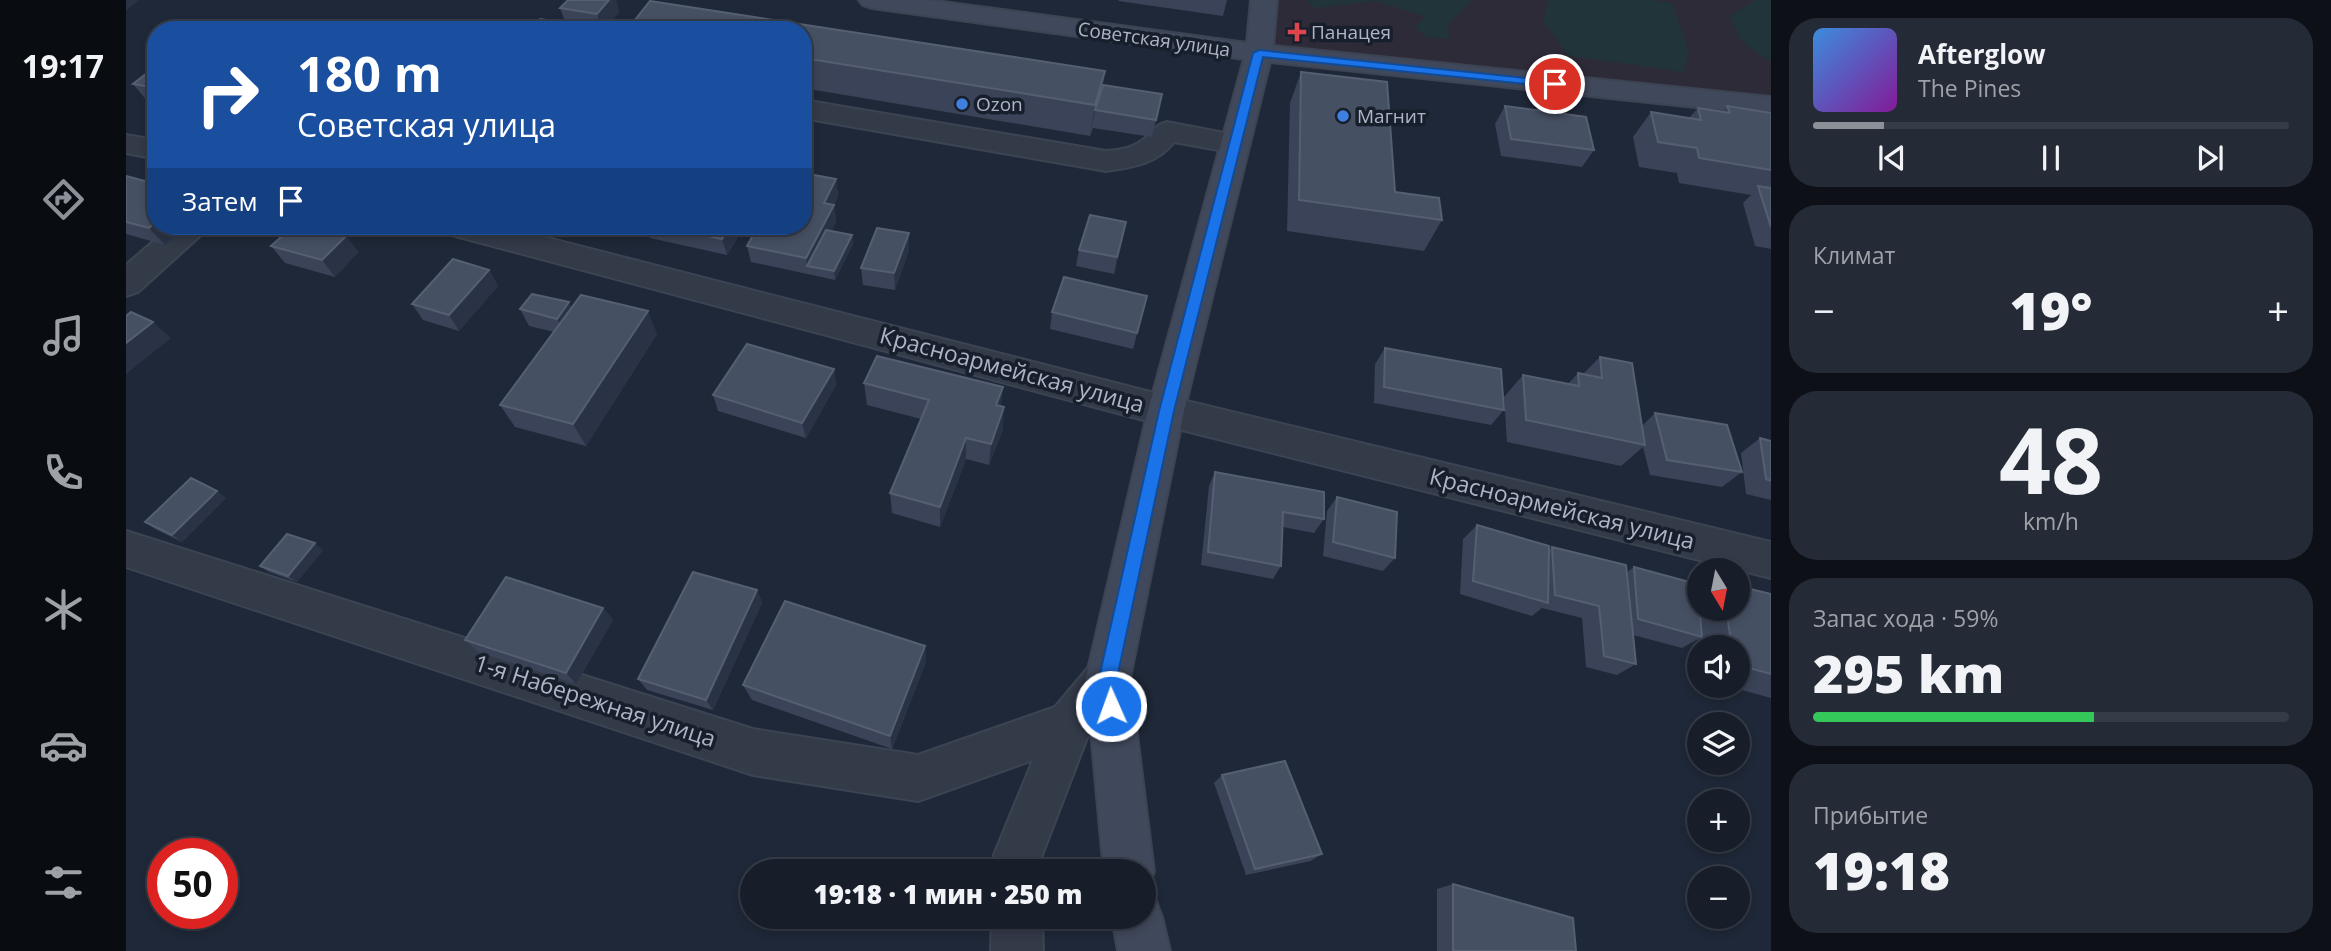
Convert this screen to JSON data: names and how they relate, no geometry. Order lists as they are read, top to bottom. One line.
{"streets":{"main road":["Советская улица"],"street":["Красноармейская улица","1-я Набережная улица"]},"places":{"health":["Панацея"],"other":["Ozon","Магнит"]},"north":"bottom","page":{"tabs":"19:17","turn":["180 m","Советская улица"],"song":["Afterglow","The Pines"],"then":"Затем","tile":["Климат",["48","km/h"],["Запас хода · 59%","295 km"],["Прибытие","19:18"]],"heat":["−","19°","+"],"map_buttons":["+","−"],"limit":"50","trip":"19:18 · 1 мин · 250 m"}}
